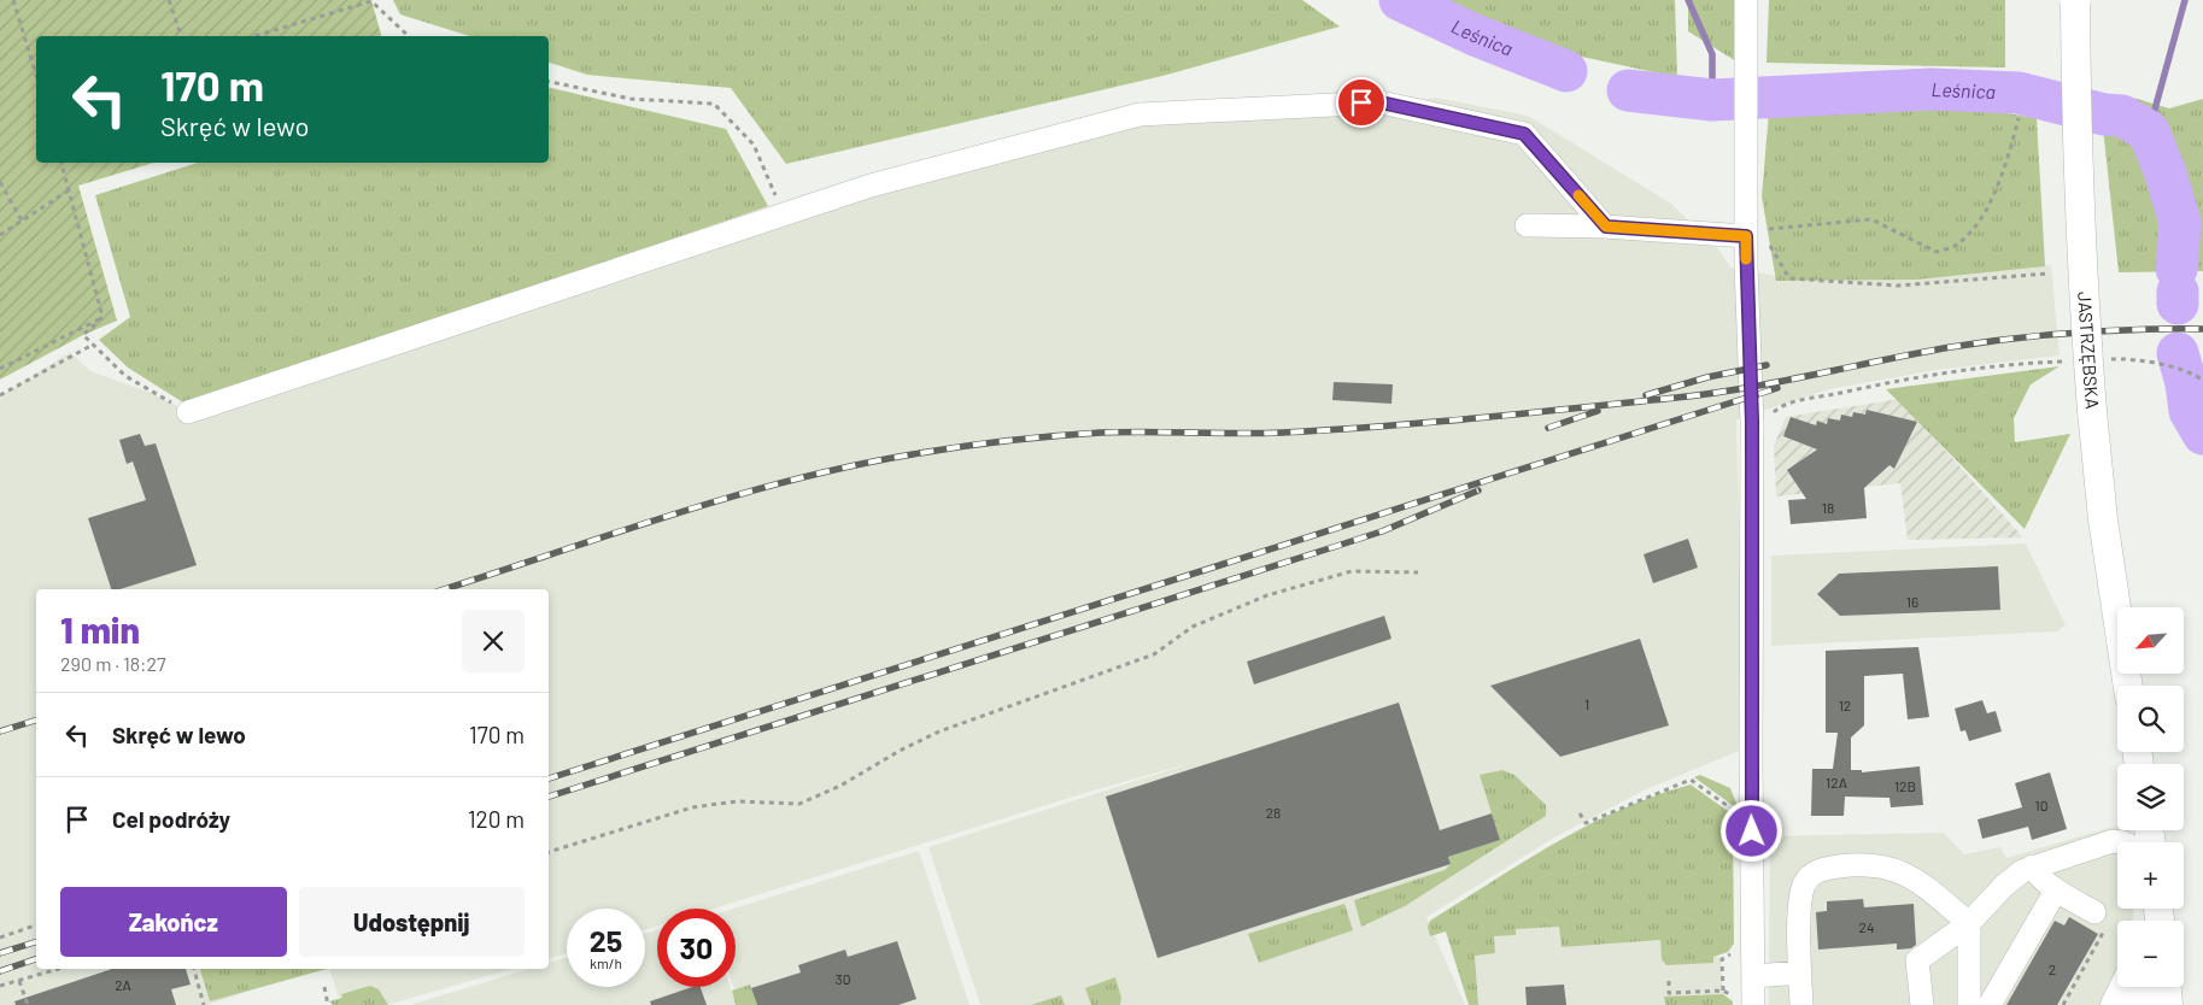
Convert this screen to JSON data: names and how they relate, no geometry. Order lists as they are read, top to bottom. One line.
{"streets":{"main road":["JASTRZĘBSKA"]},"water":["Leśnica"],"house_numbers":["18","16","1","12","12A","12B","10","28","24","2","30","2A"],"north":"bottom left","page":{"turn":["170 m","Skręć w lewo"],"heading":["1 min","290 m · 18:27"],"map_buttons":["+","−"],"list":[{"name":"Skręć w lewo","value":"170 m"},{"name":"Cel podróży","value":"120 m"}],"buttons":["Zakończ","Udostępnij"],"speed":"25 km/h","limit":"30"}}
